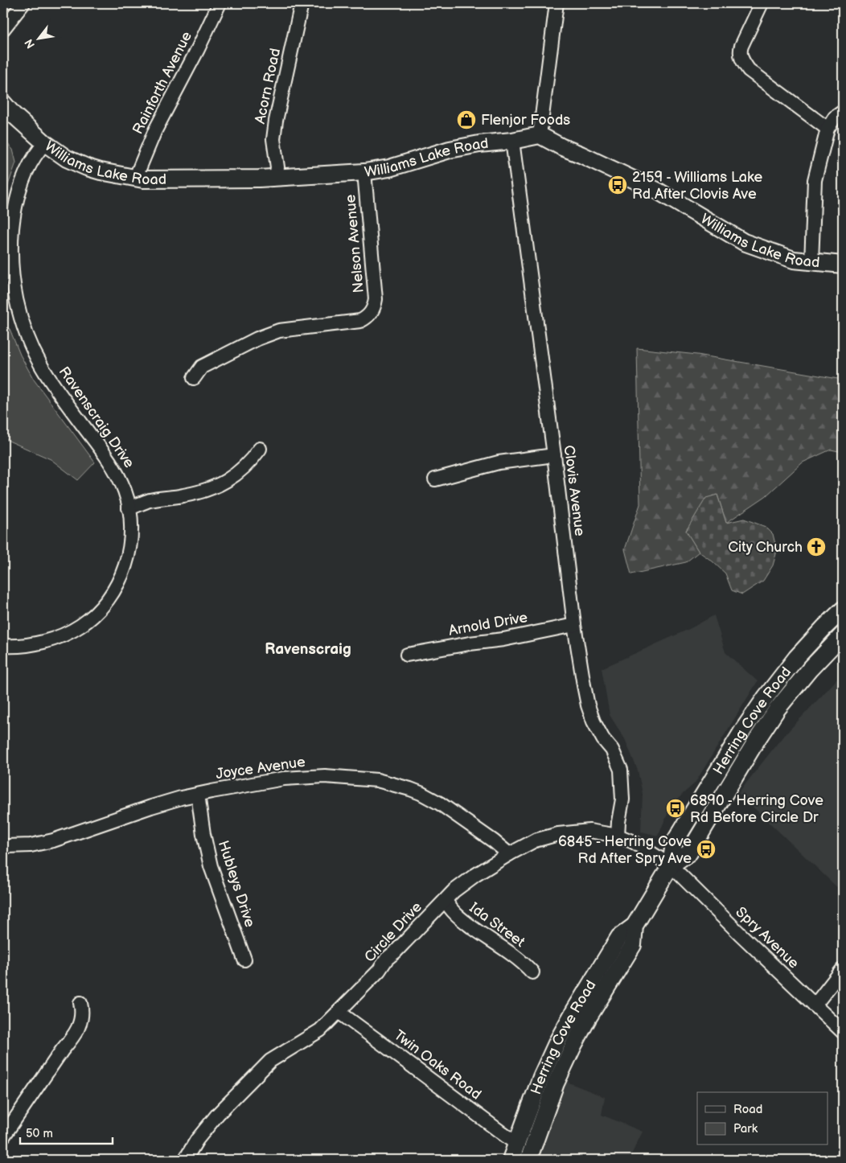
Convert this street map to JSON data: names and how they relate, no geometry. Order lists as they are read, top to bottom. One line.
{"streets":{"main road":["Williams Lake Road","Herring Cove Road"],"street":["Rainforth Avenue","Acorn Road","Nelson Avenue","Ravenscraig Drive","Clovis Avenue","Arnold Drive","Joyce Avenue","Hubleys Drive","Ida Street","Circle Drive","Spry Avenue","Twin Oaks Road"]},"crossings":[["Rainforth Avenue","Williams Lake Road"],["Acorn Road","Williams Lake Road"],["Williams Lake Road","Nelson Avenue"],["Williams Lake Road","Ravenscraig Drive"],["Williams Lake Road","Clovis Avenue"],["Clovis Avenue","Arnold Drive"],["Clovis Avenue","Circle Drive"],["Herring Cove Road","Circle Drive"],["Herring Cove Road","Spry Avenue"],["Herring Cove Road","Twin Oaks Road"],["Joyce Avenue","Hubleys Drive"],["Joyce Avenue","Circle Drive"],["Ida Street","Circle Drive"],["Circle Drive","Spry Avenue"],["Circle Drive","Twin Oaks Road"]],"districts":["Ravenscraig"],"places":{"shop":["Flenjor Foods"],"bus stop":["2159 - Williams Lake Rd After Clovis Ave","6890 - Herring Cove Rd Before Circle Dr","6845 - Herring Cove Rd After Spry Ave"],"church":["City Church"]},"legend":["Road","Park"],"scale_bar":"50 m","north":"bottom left"}
